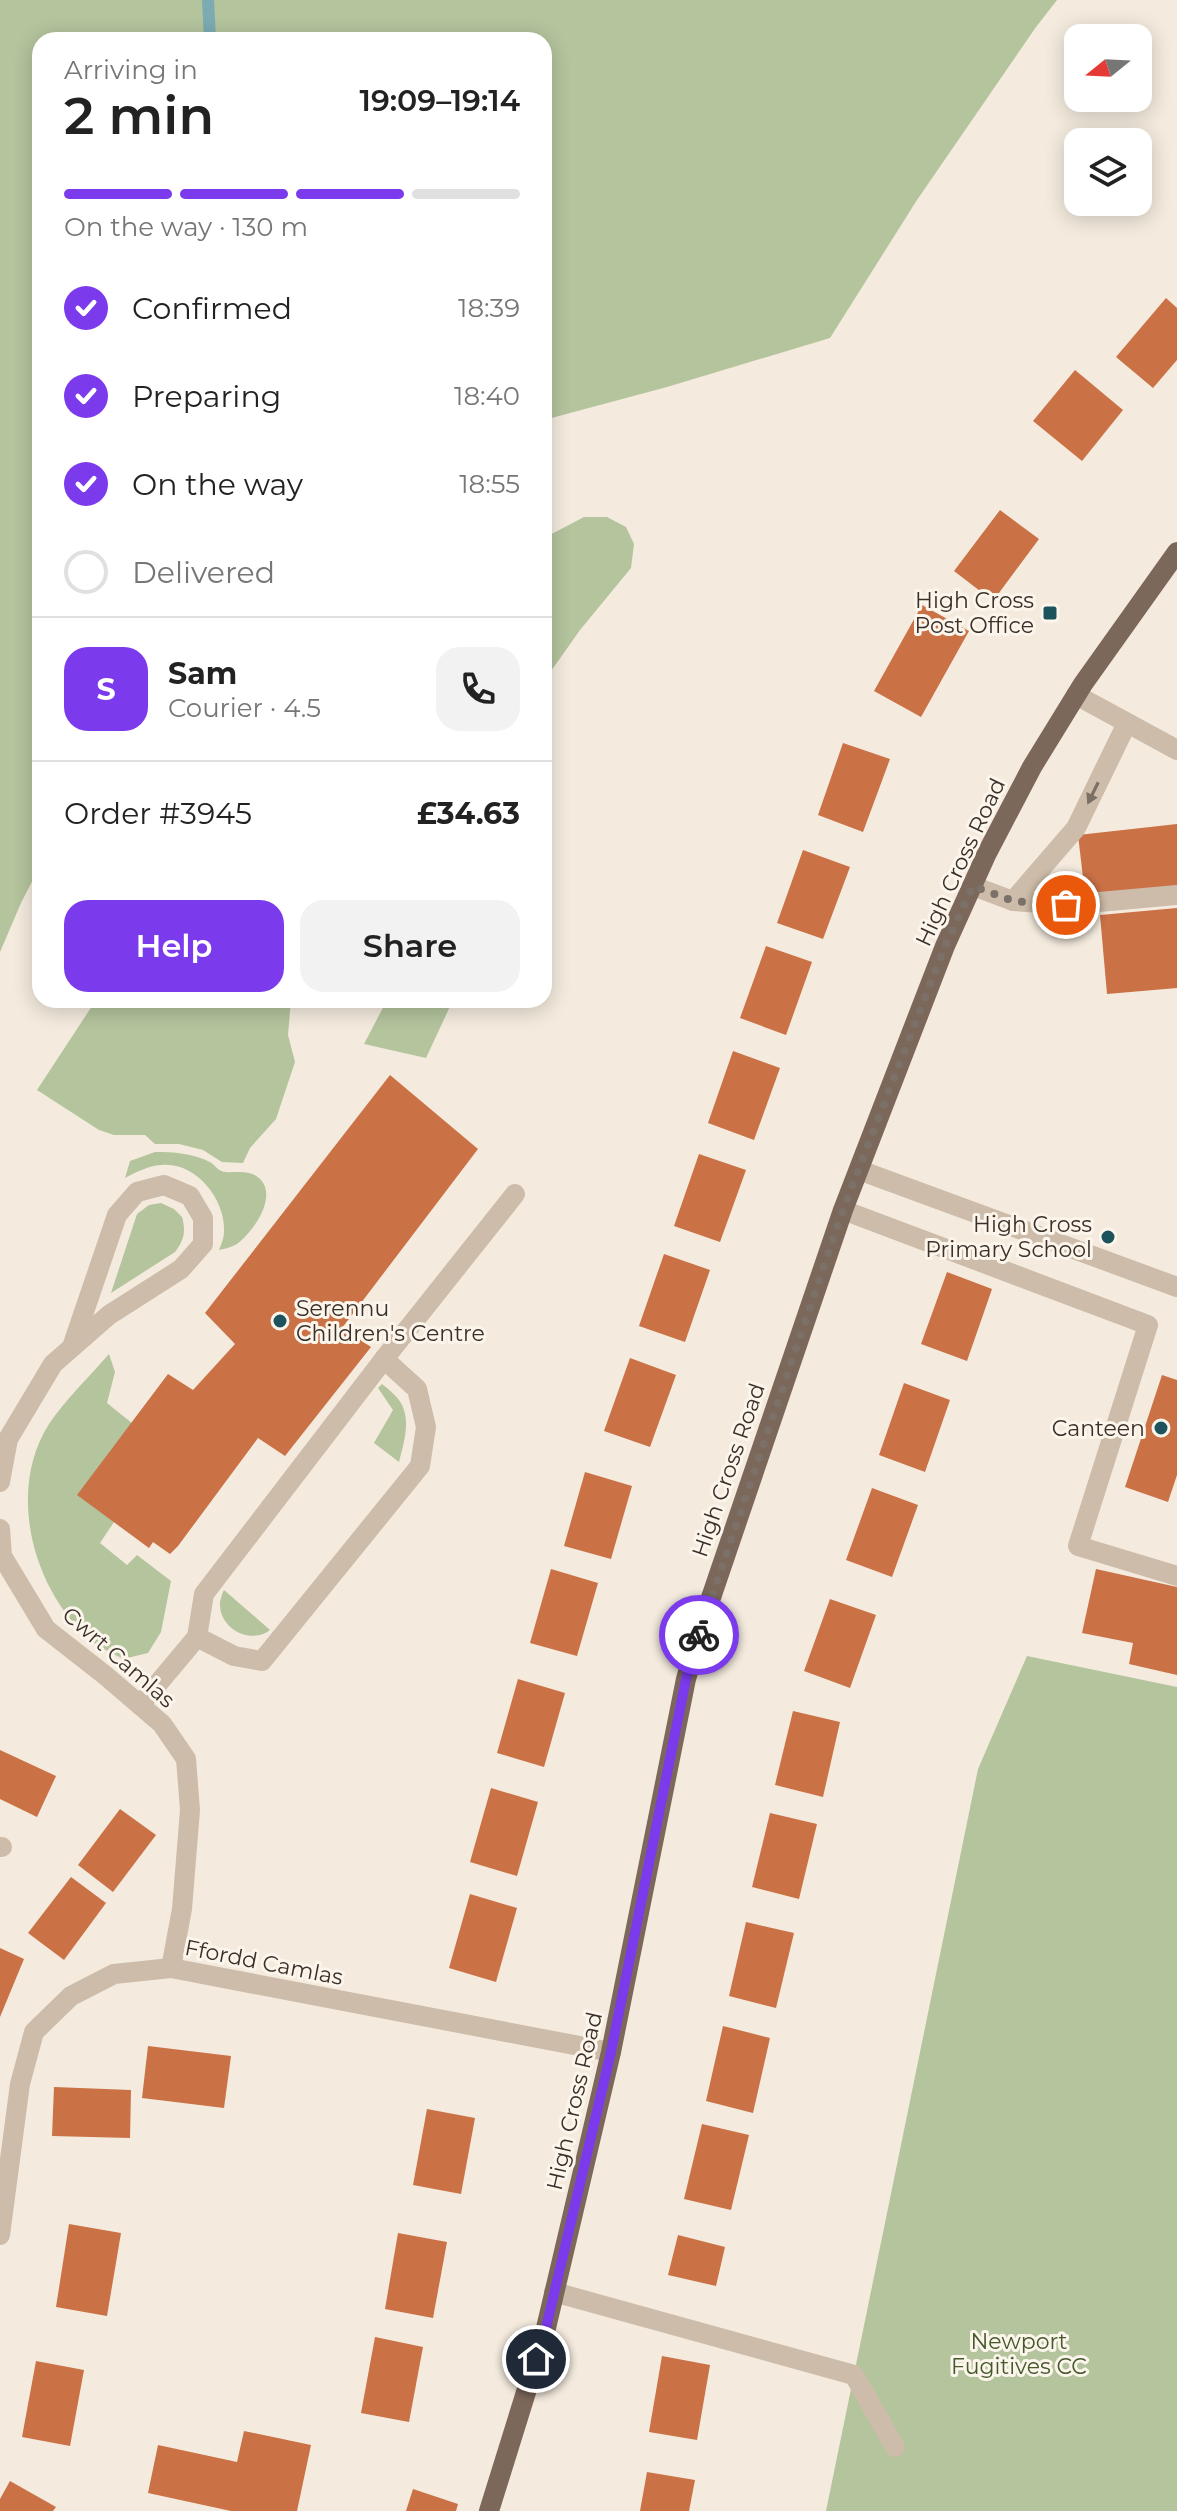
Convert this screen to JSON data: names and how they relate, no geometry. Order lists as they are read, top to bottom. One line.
{"streets":{"main road":["High Cross Road"],"street":["Cwrt Camlas","Ffordd Camlas"]},"crossings":[["High Cross Road","Ffordd Camlas"],["Cwrt Camlas","Ffordd Camlas"]],"parks":["Newport Fugitives CC"],"places":{"transit":["High Cross Post Office"],"other":["High Cross Primary School","Serennu Children's Centre","Canteen"]},"north":"left","page":{"heading":["2 min","Arriving in","19:09–19:14"],"panel":["Sam","Courier · 4.5","Order #3945","£34.63"],"bar":"On the way · 130 m","list":[["Confirmed","18:39"],["Preparing","18:40"],["On the way","18:55"],"Delivered"],"round":"S","buttons":["Help","Share"]}}
